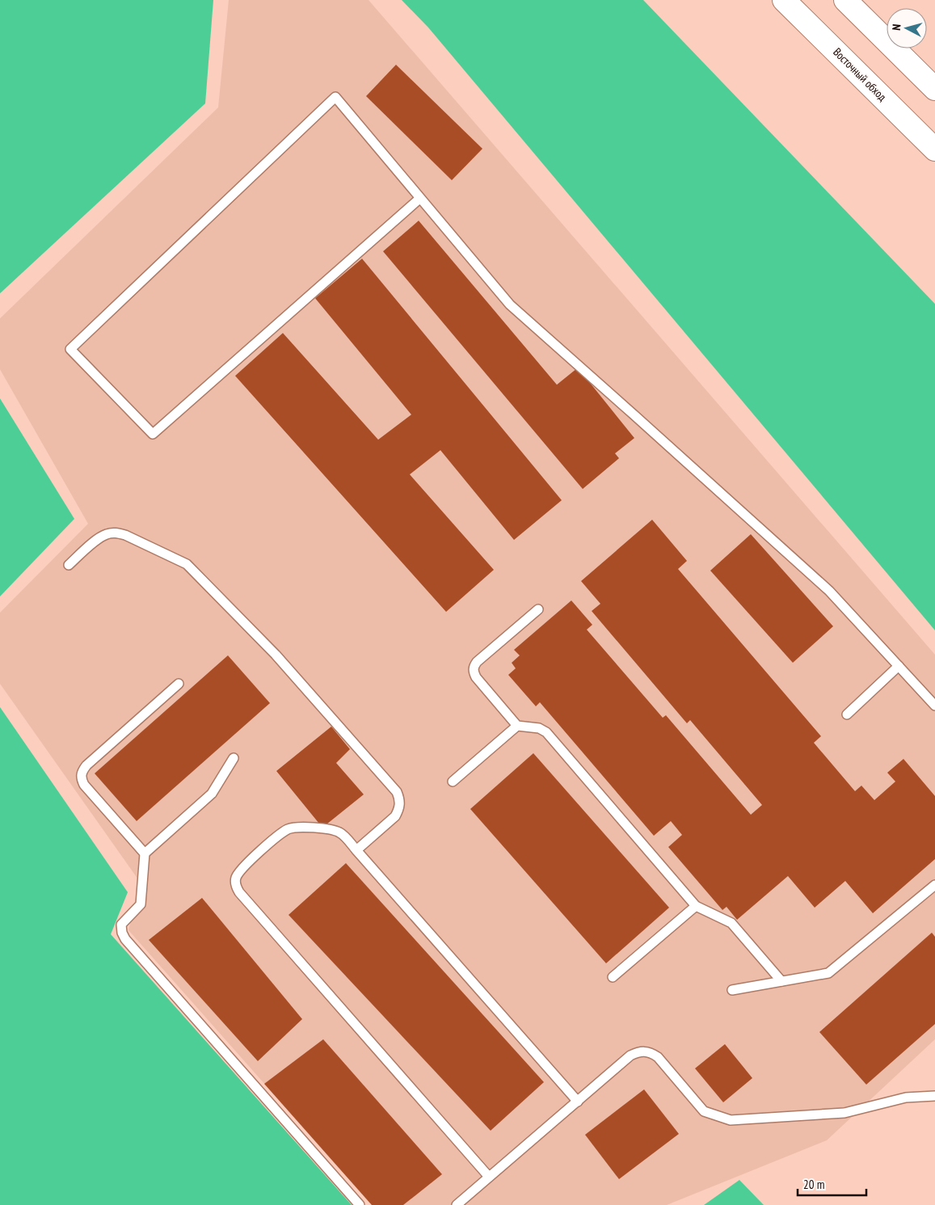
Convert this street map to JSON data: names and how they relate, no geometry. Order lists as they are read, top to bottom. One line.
{"streets":{"highway":["Восточный обход"]},"scale_bar":"20 m","north":"left"}
